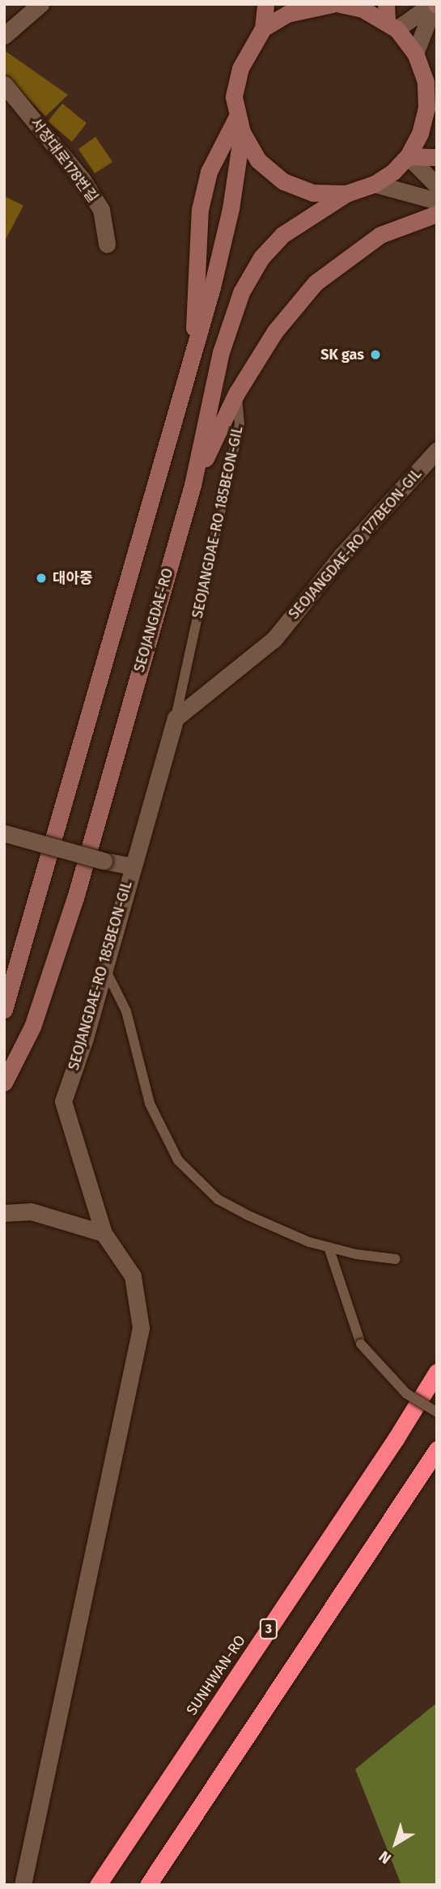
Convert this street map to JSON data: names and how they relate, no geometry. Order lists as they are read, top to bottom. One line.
{"streets":{"highway":["3","SUNHWAN-RO"],"street":["서장대로178번길","SEOJANGDAE-RO 185BEON-GIL","SEOJANGDAE-RO 177BEON-GIL","SEOJANGDAE-RO"]},"crossings":[["SEOJANGDAE-RO 185BEON-GIL","SEOJANGDAE-RO 177BEON-GIL"]],"places":["SK gas","대아중"],"north":"bottom left"}
